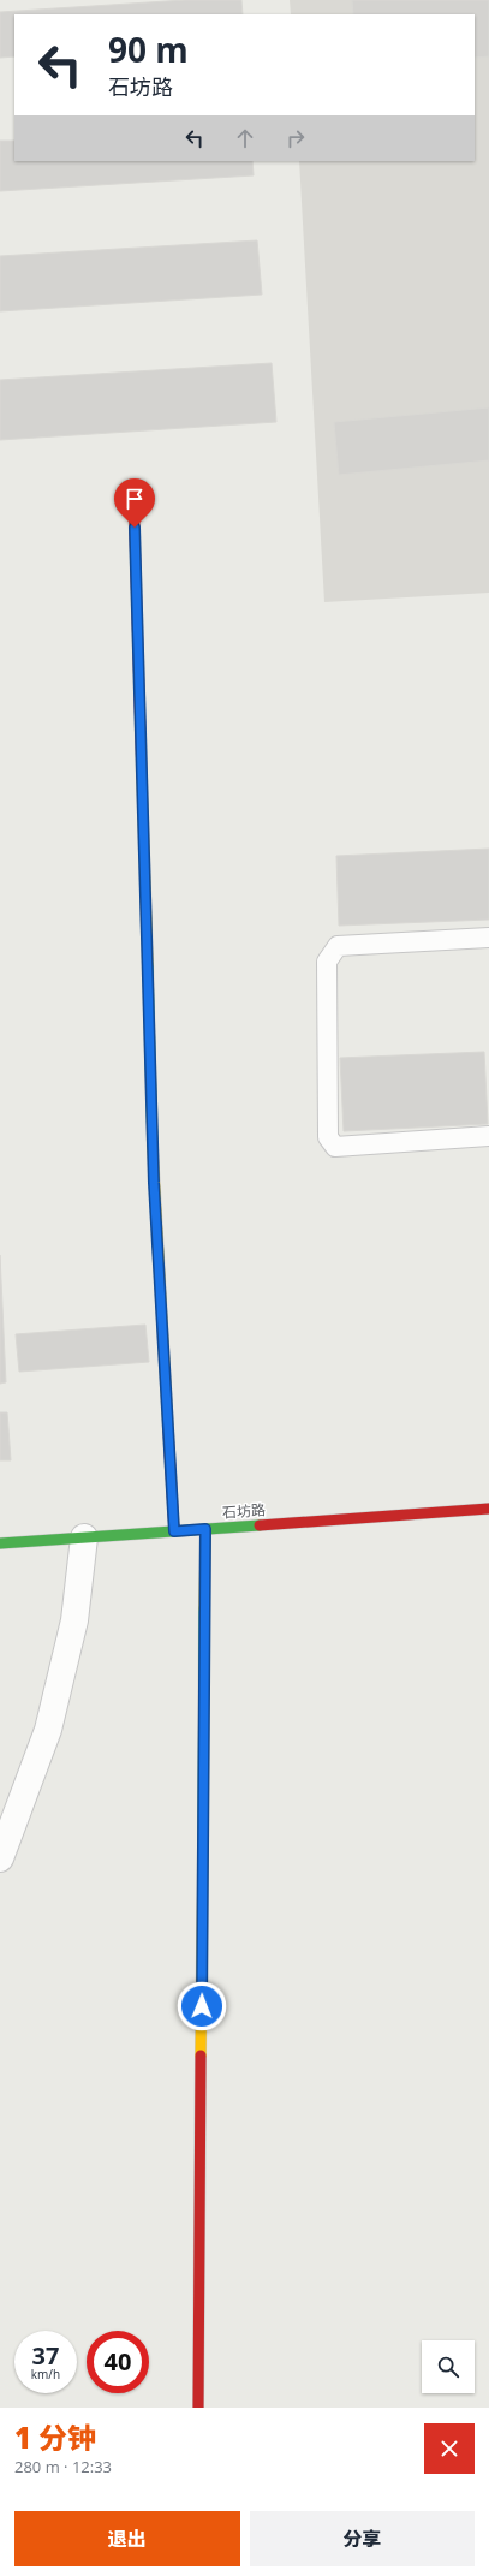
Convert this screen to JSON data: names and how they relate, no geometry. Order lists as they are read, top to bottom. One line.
{"streets":{"street":["石坊路"]},"page":{"turn":["90 m","石坊路"],"speed":"37 km/h","limit":"40","heading":["1 分钟","280 m · 12:33"],"buttons":["退出","分享"]}}
